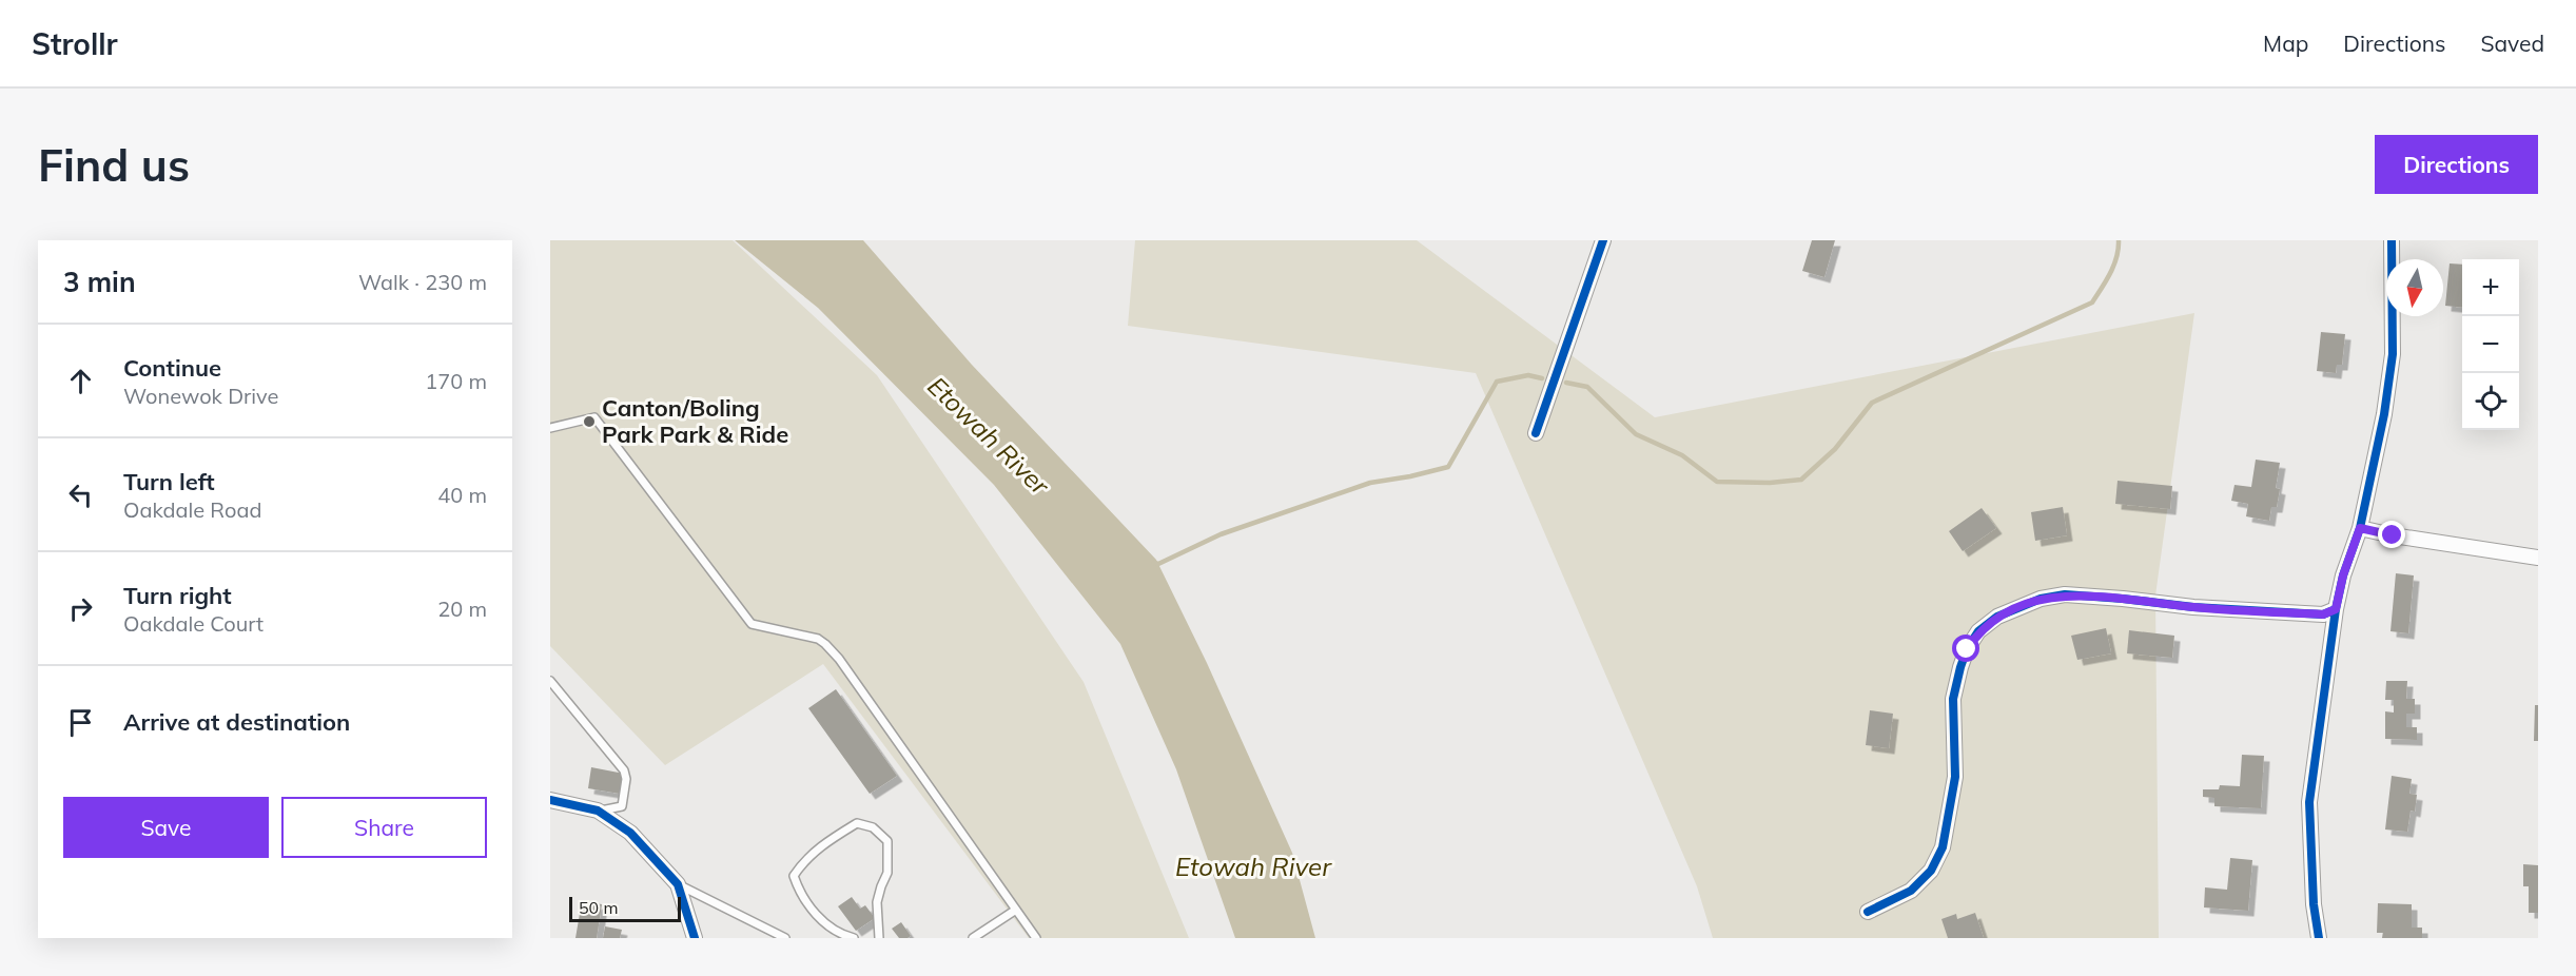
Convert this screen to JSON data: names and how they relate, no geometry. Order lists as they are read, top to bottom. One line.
{"water":["Etowah River"],"places":["Canton/Boling Park Park & Ride"],"scale_bar":"50 m","north":"bottom","page":{"header":"Strollr","nav":["Map","Directions","Saved"],"buttons":["Directions",["Save","Share"]],"title":"Find us","heading":["3 min","Walk · 230 m"],"map_buttons":["+","−"],"list":[["Continue","Wonewok Drive","170 m"],["Turn left","Oakdale Road","40 m"],["Turn right","Oakdale Court","20 m"],"Arrive at destination"],"scale":"50 m"}}
